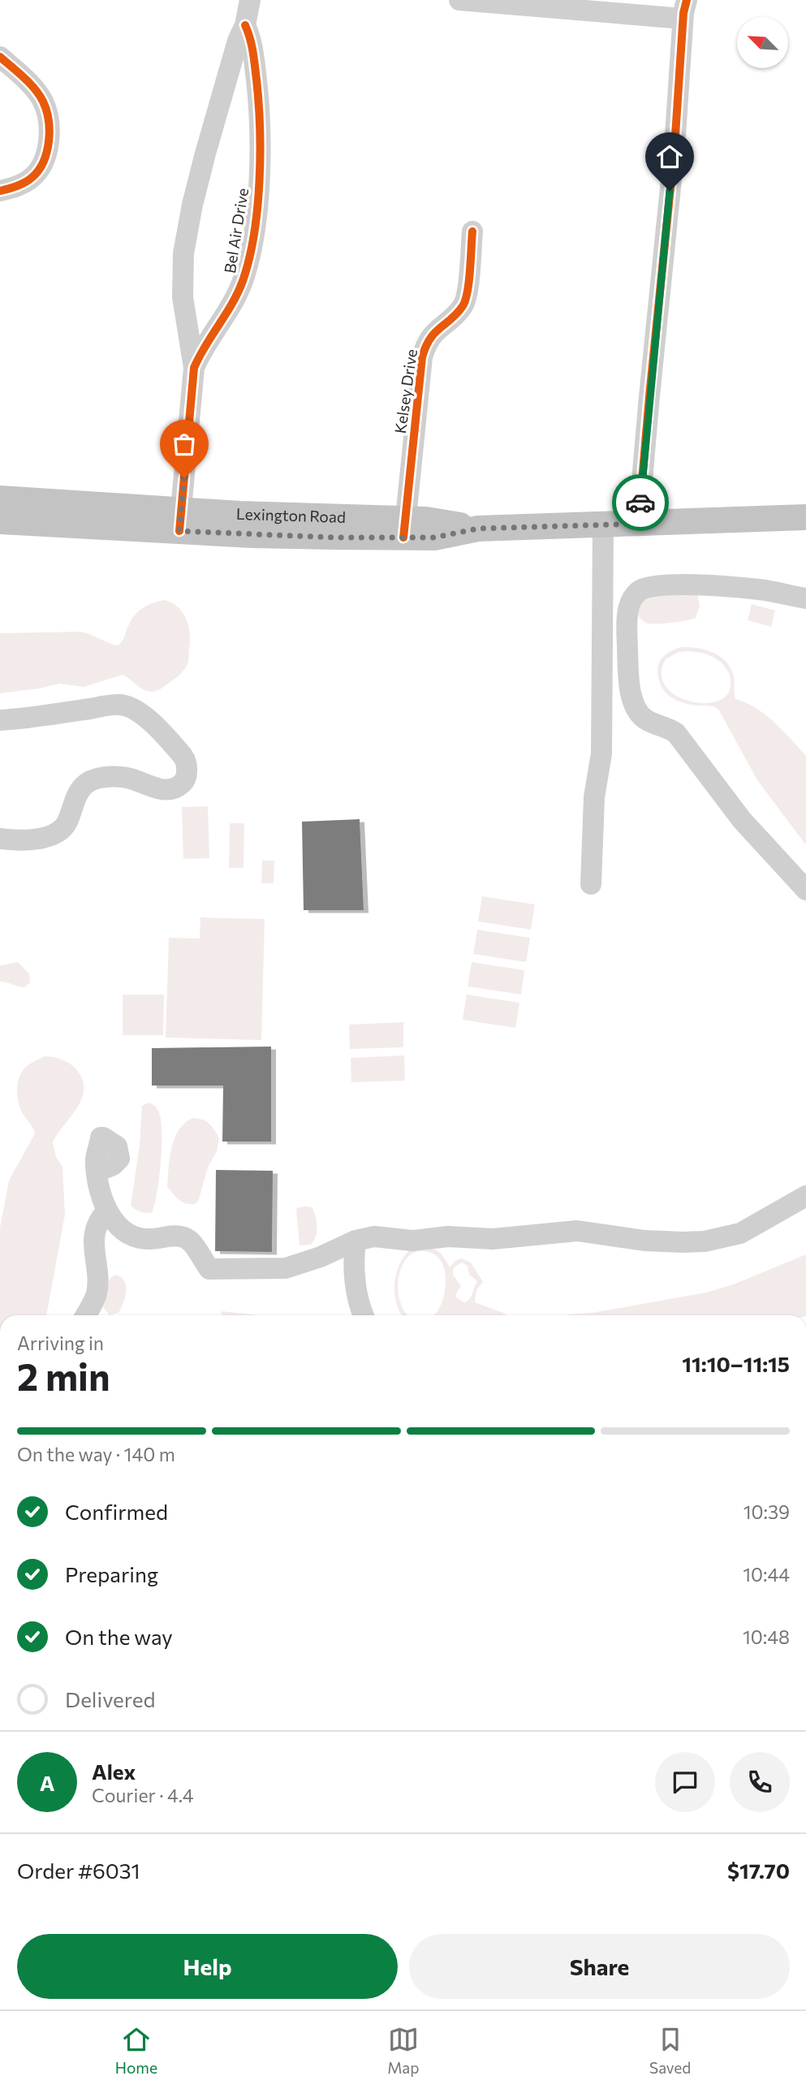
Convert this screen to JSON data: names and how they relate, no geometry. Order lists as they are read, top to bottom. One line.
{"streets":{"main road":["Lexington Road"],"street":["Bel Air Drive","Kelsey Drive"]},"crossings":[["Bel Air Drive","Lexington Road"],["Kelsey Drive","Lexington Road"]],"north":"top left","page":{"heading":["2 min","Arriving in","11:10–11:15"],"panel":["Alex","Courier · 4.4","Order #6031","$17.70"],"bar":"On the way · 140 m","list":[["Confirmed","10:39"],["Preparing","10:44"],["On the way","10:48"],"Delivered"],"round":"A","buttons":["Help","Share"],"tabs":["Home","Map","Saved"]}}
